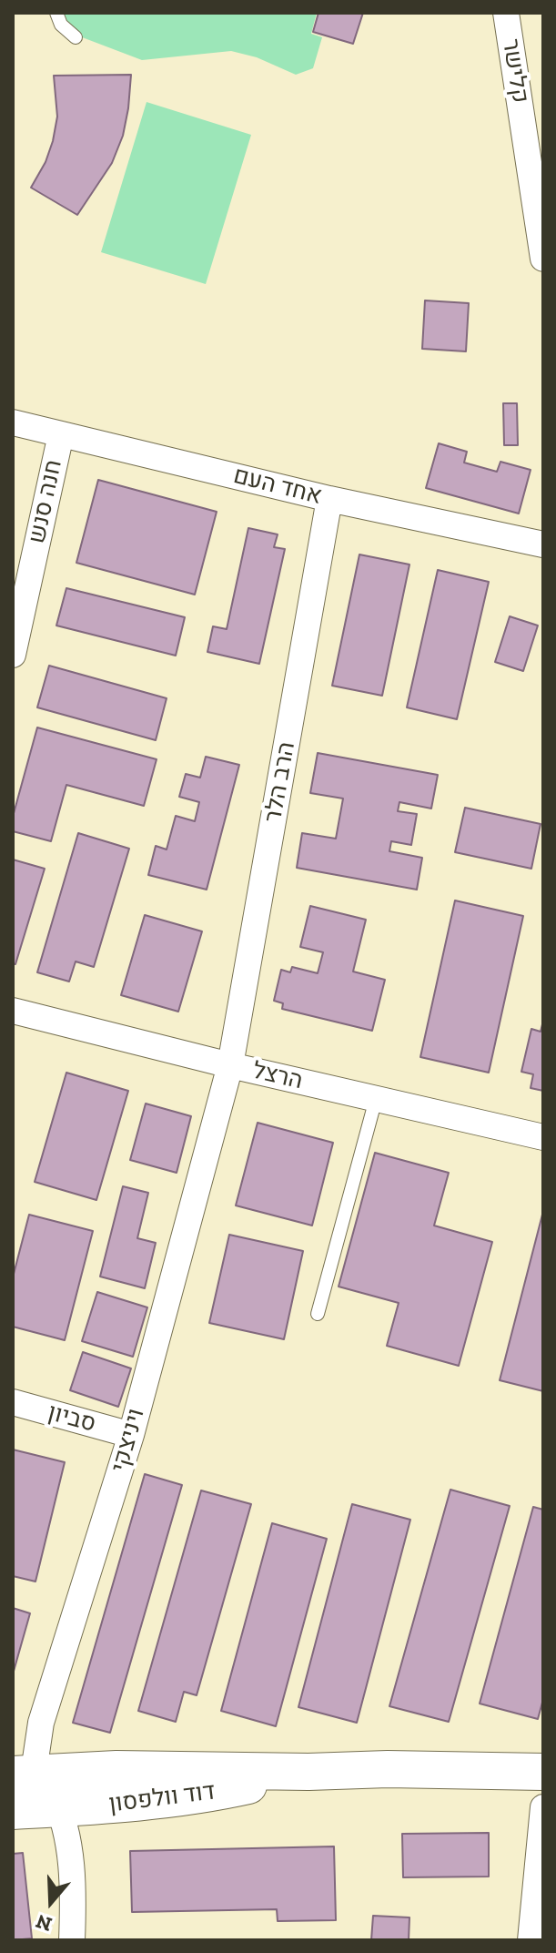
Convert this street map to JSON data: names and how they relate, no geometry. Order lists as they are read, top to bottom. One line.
{"streets":{"street":["קלישר","אחד העם","חנה סנש","הרב הלר","הרצל","סביון","ויניצקי","דוד וולפסון"]},"crossings":[["אחד העם","חנה סנש"],["אחד העם","הרב הלר"],["הרב הלר","הרצל"],["הרב הלר","ויניצקי"],["הרצל","ויניצקי"],["סביון","ויניצקי"],["ויניצקי","דוד וולפסון"]],"north":"bottom"}
